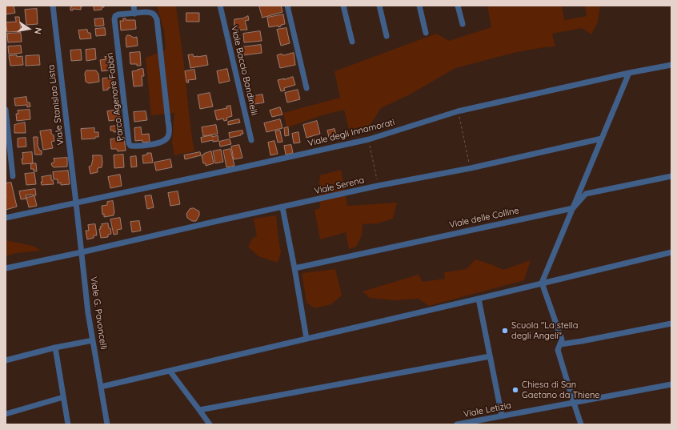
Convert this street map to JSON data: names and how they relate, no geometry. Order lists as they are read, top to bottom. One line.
{"streets":{"street":["Viale Baccio Bandinelli","Parco Agenore Fabbri","Viale Stanislao Lista","Viale degli Innamorati","Viale Serena","Viale delle Colline","Viale G. Pavoncelli","Viale Letizia"]},"crossings":[["Viale Stanislao Lista","Viale degli Innamorati"],["Viale Stanislao Lista","Viale G. Pavoncelli"],["Viale degli Innamorati","Viale G. Pavoncelli"],["Viale Serena","Viale G. Pavoncelli"]],"places":["Scuola \"La stella degli Angeli\"","Chiesa di San Gaetano da Thiene"],"north":"right"}
